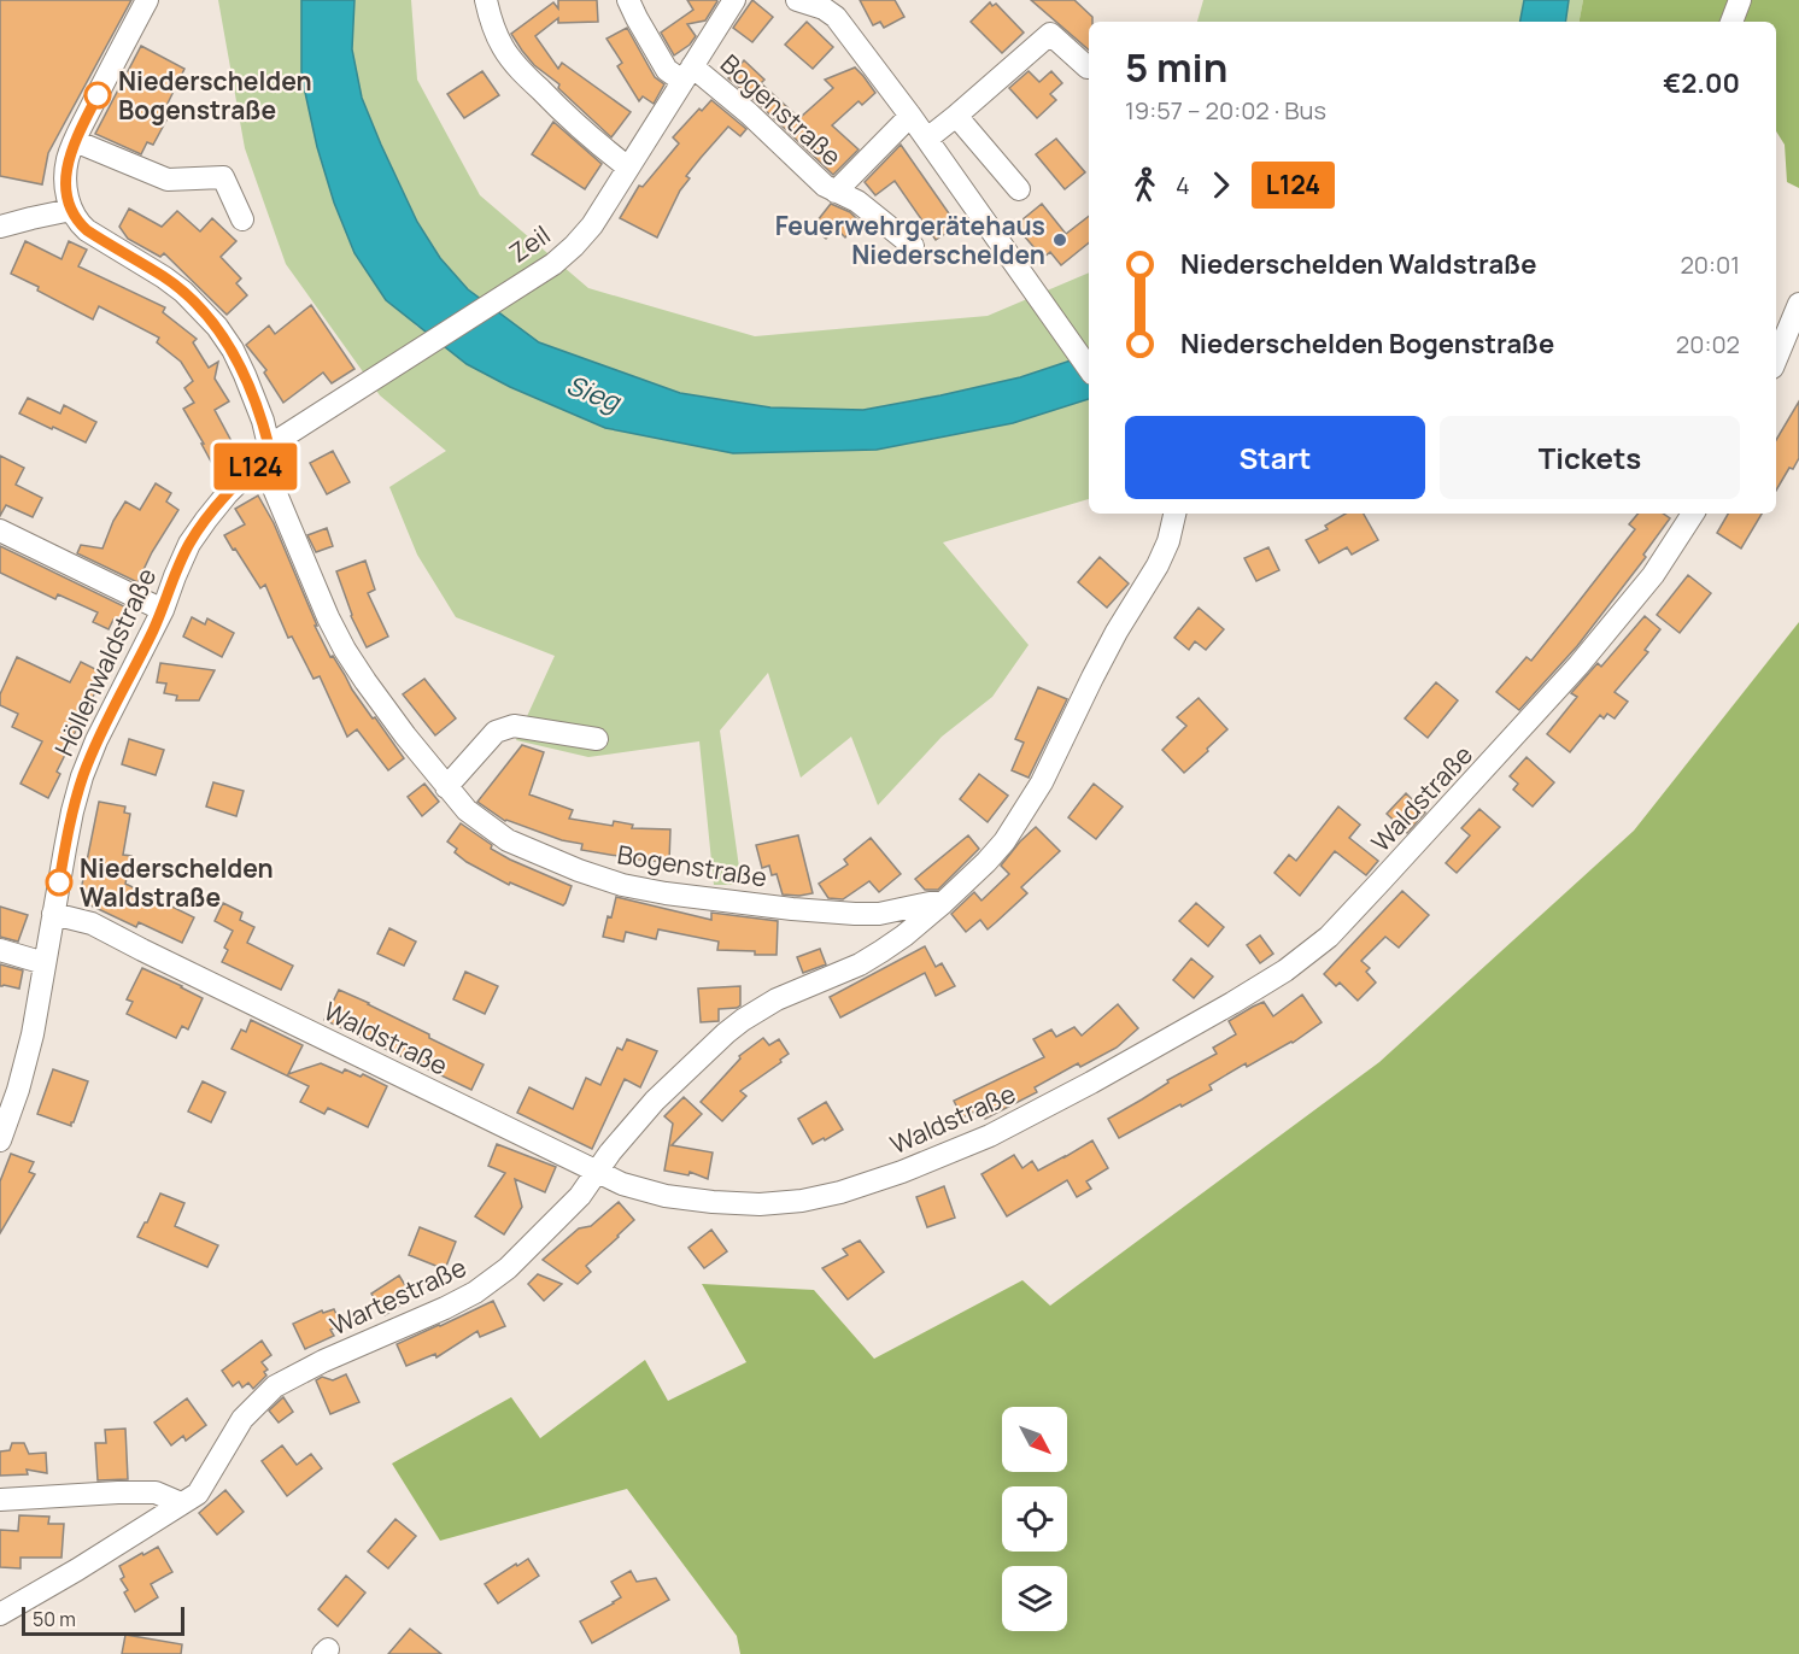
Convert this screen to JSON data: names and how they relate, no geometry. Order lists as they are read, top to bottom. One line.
{"streets":{"street":["Bogenstraße","Zeil","Höllenwaldstraße","Waldstraße","Wartestraße"]},"crossings":[["Bogenstraße","Zeil"],["Bogenstraße","Höllenwaldstraße"],["Bogenstraße","Wartestraße"],["Zeil","Höllenwaldstraße"],["Höllenwaldstraße","Waldstraße"],["Waldstraße","Wartestraße"]],"water":["Sieg"],"places":["Niederschelden Bogenstraße","Feuerwehrgerätehaus Niederschelden","Niederschelden Waldstraße"],"lines":["bus line L124"],"scale_bar":"50 m","north":"bottom right","page":{"on_map":"L124","heading":["5 min","19:57 – 20:02 · Bus","€2.00"],"legs":["4","L124"],"list":[{"name":"Niederschelden Waldstraße","value":"20:01"},{"name":"Niederschelden Bogenstraße","value":"20:02"}],"buttons":["Start","Tickets"],"scale":"50 m"}}
